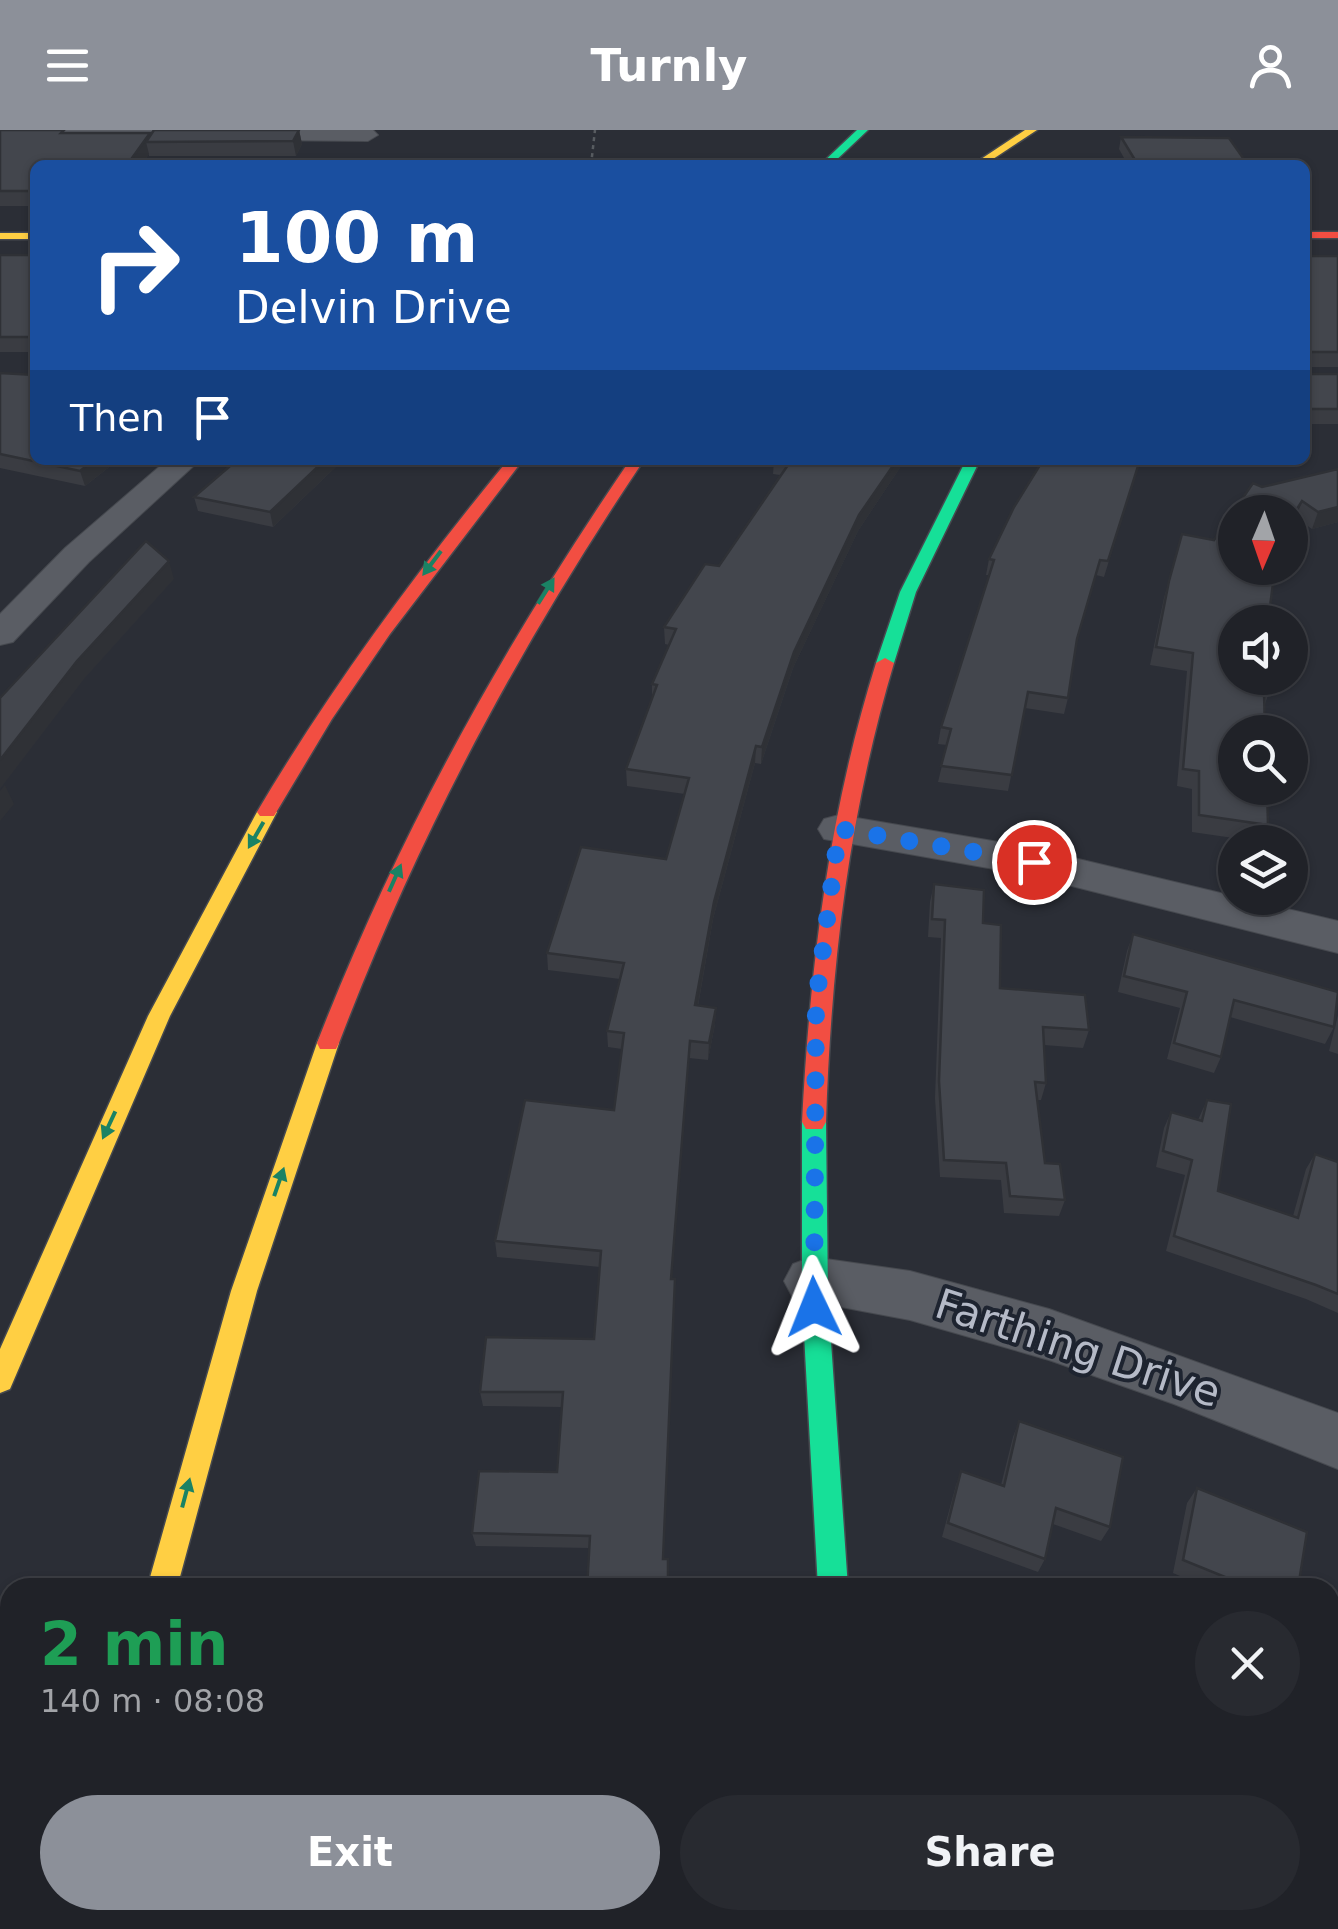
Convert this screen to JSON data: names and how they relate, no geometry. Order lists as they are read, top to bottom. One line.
{"streets":{"street":["Farthing Drive"]},"north":"bottom","page":{"header":"Turnly","turn":["100 m","Delvin Drive"],"then":"Then","heading":["2 min","140 m · 08:08"],"buttons":["Exit","Share"]}}
